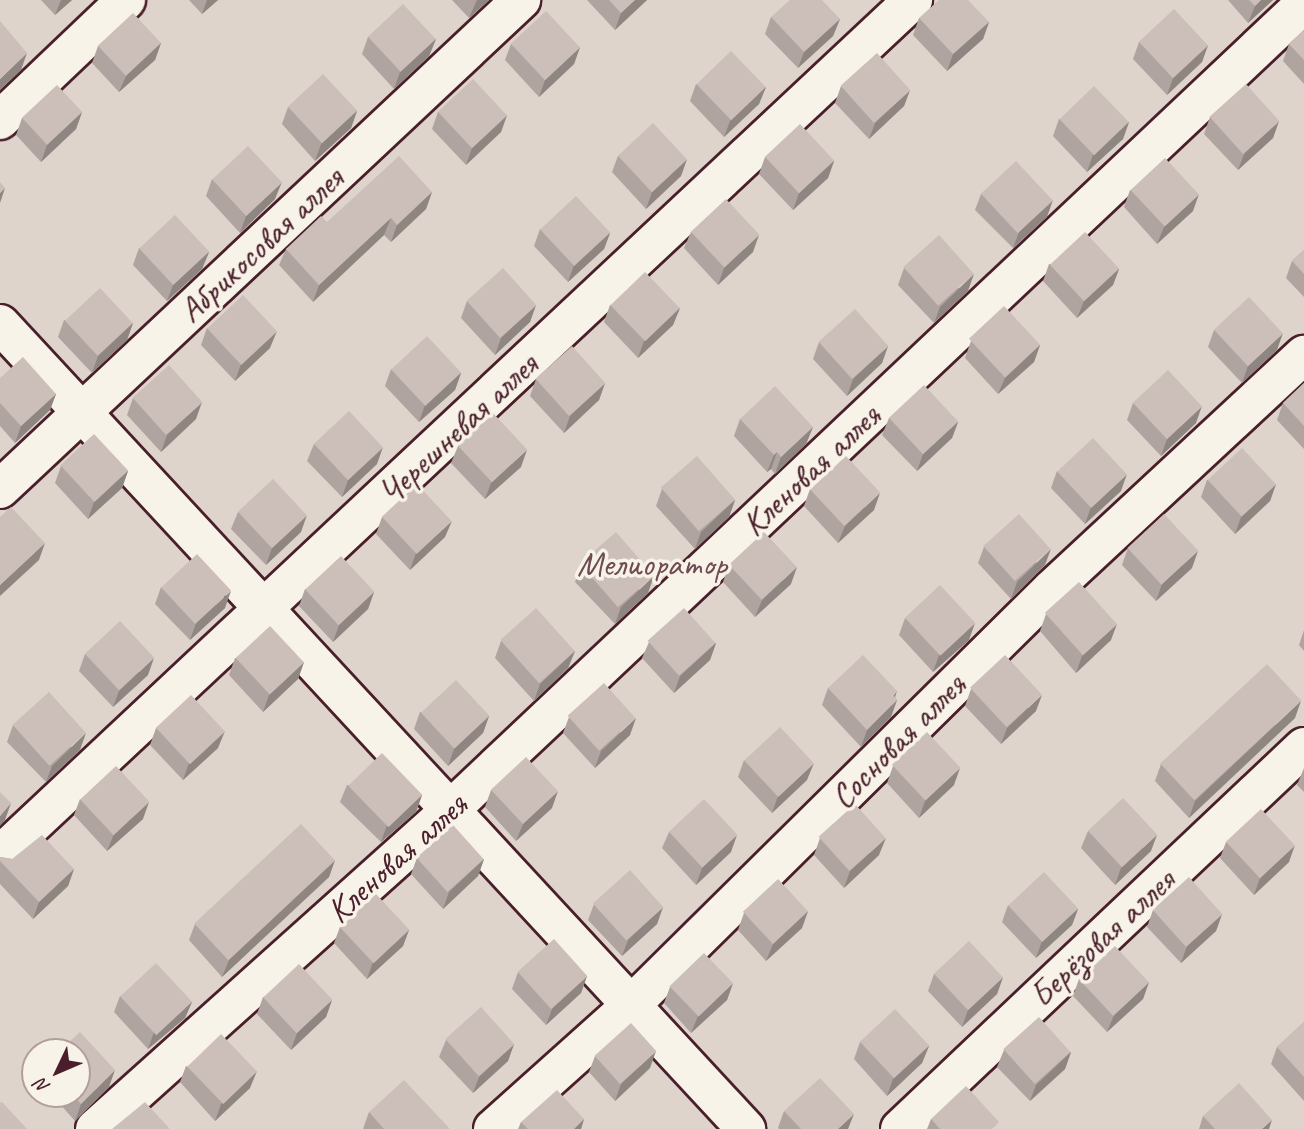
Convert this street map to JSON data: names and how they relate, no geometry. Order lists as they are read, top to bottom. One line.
{"streets":{"street":["Абрикосовая аллея","Черешневая аллея","Кленовая аллея","Сосновая аллея","Берёзовая аллея"]},"parks":["Мелиоратор"],"north":"bottom left"}
